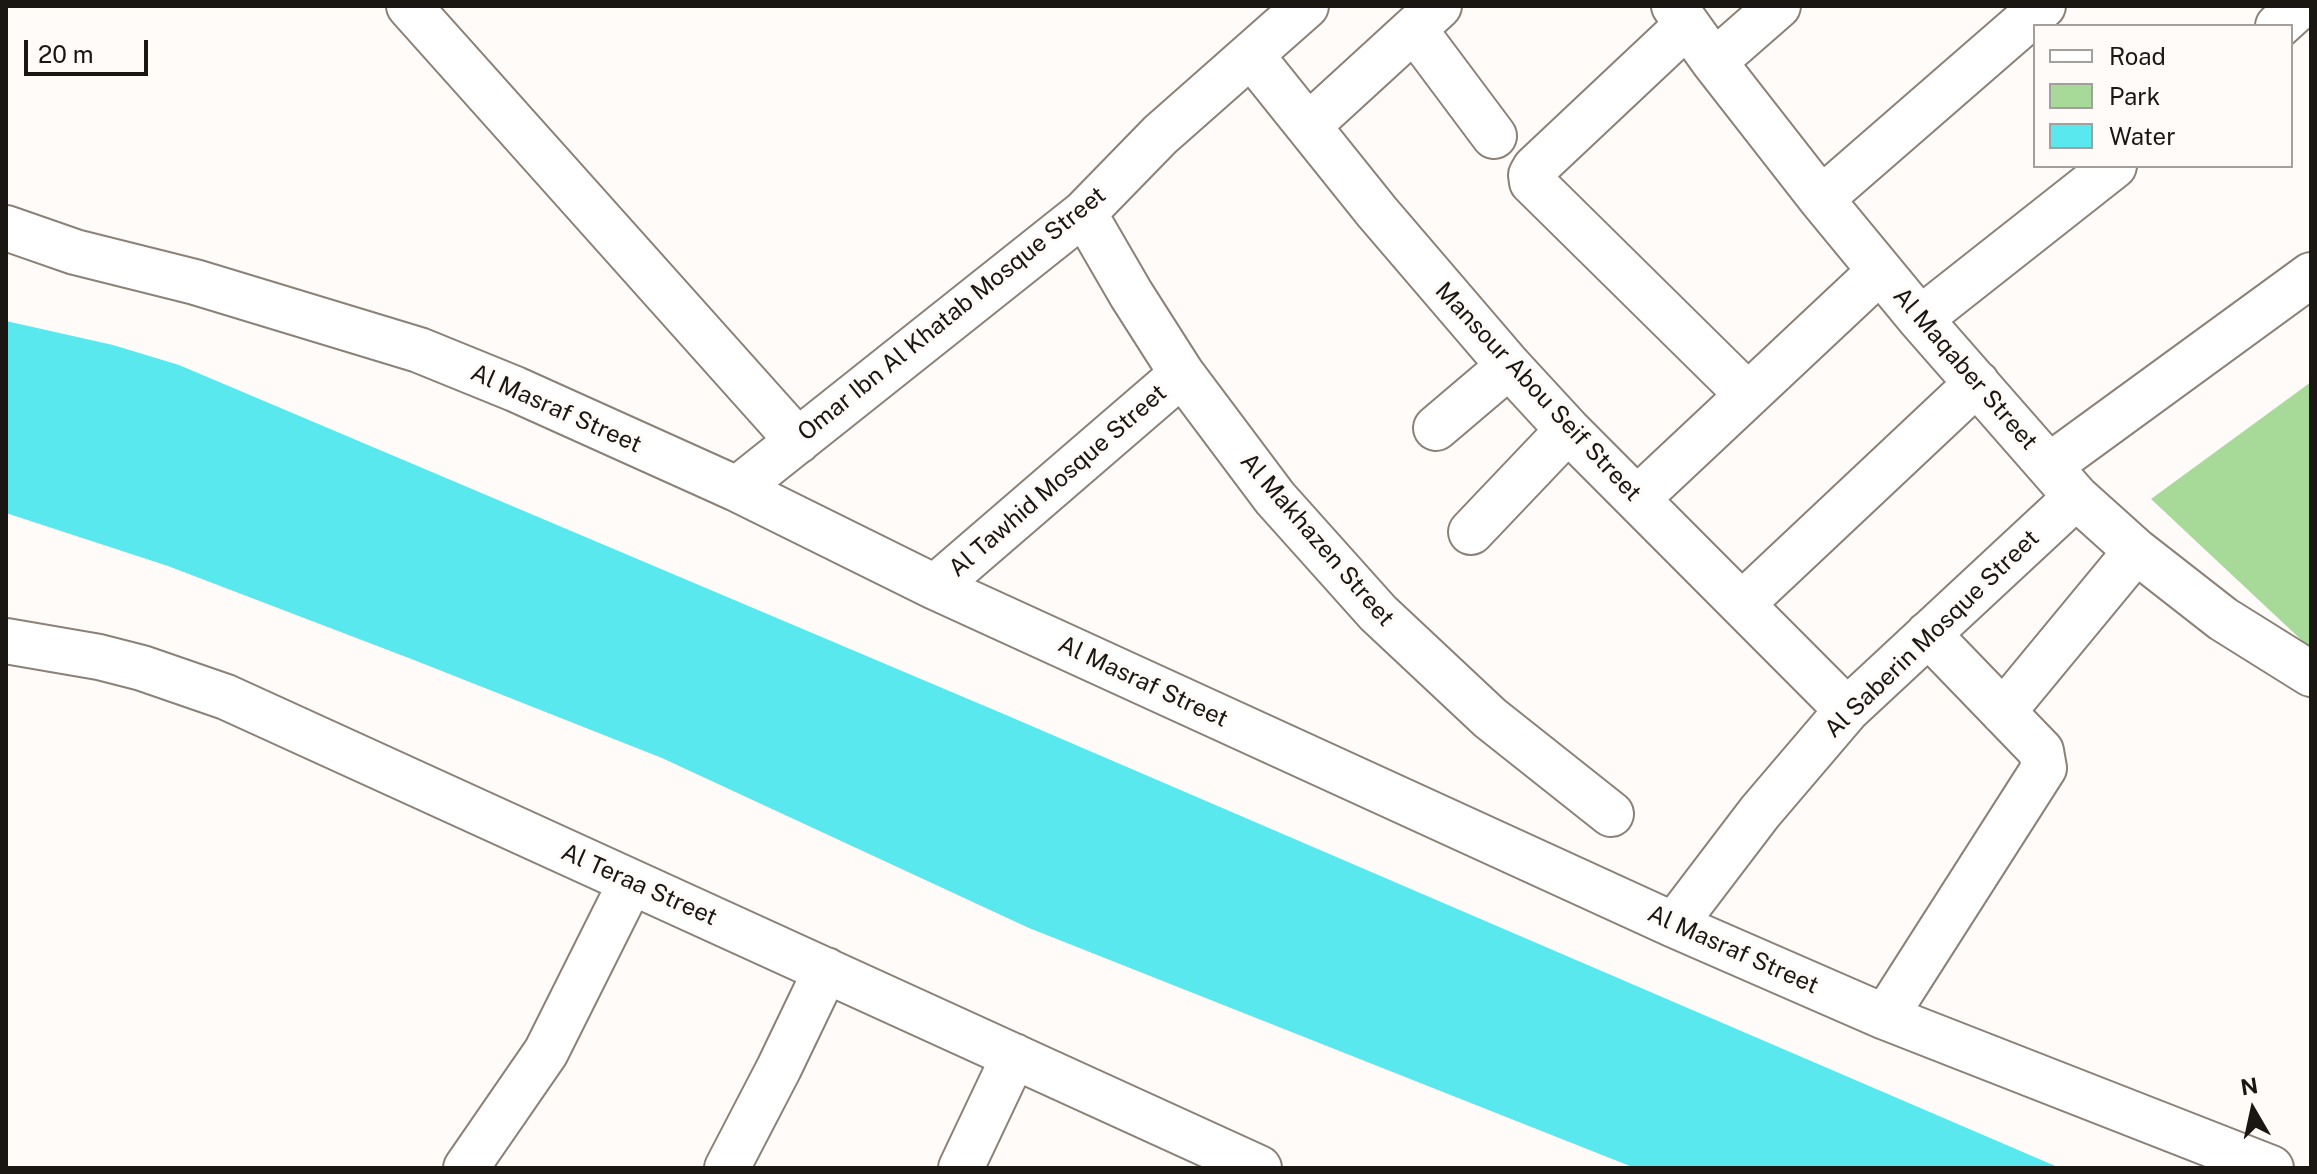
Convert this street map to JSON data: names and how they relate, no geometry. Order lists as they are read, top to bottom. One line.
{"streets":{"street":["Omar Ibn Al Khatab Mosque Street","Al Maqaber Street","Mansour Abou Seif Street","Al Masraf Street","Al Tawhid Mosque Street","Al Makhazen Street","Al Saberin Mosque Street","Al Teraa Street"]},"crossings":[["Omar Ibn Al Khatab Mosque Street","Mansour Abou Seif Street"],["Omar Ibn Al Khatab Mosque Street","Al Masraf Street"],["Omar Ibn Al Khatab Mosque Street","Al Makhazen Street"],["Al Maqaber Street","Al Saberin Mosque Street"],["Mansour Abou Seif Street","Al Saberin Mosque Street"],["Al Masraf Street","Al Tawhid Mosque Street"],["Al Masraf Street","Al Saberin Mosque Street"],["Al Tawhid Mosque Street","Al Makhazen Street"]],"legend":["Road","Park","Water"],"scale_bar":"20 m","north":"top"}
